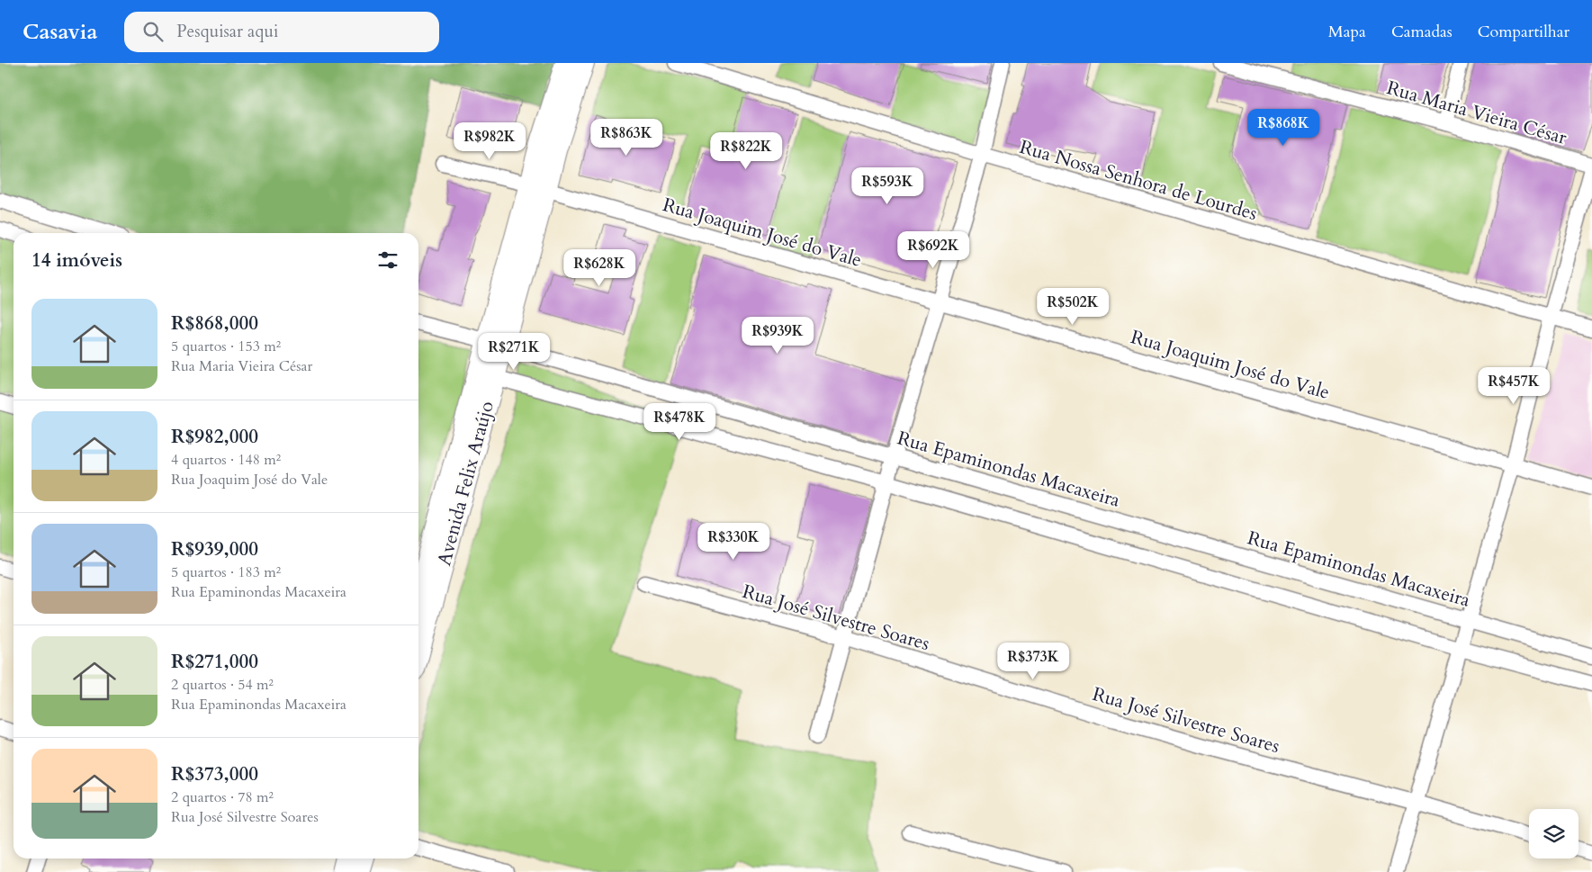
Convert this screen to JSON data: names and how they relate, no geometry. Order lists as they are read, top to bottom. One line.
{"streets":{"main road":["Avenida Felix Araújo"],"street":["Rua Maria Vieira César","Rua Nossa Senhora de Lourdes","Rua Joaquim José do Vale","Rua Epaminondas Macaxeira","Rua José Silvestre Soares"]},"crossings":[["Rua Joaquim José do Vale","Avenida Felix Araújo"],["Rua Epaminondas Macaxeira","Avenida Felix Araújo"]],"page":{"header":"Casavia","search":"Pesquisar aqui","nav":["Mapa","Camadas","Compartilhar"],"price":["R$868K","R$863K","R$982K","R$822K","R$593K","R$692K","R$628K","R$502K","R$939K","R$271K","R$457K","R$478K","R$330K","R$373K"],"heading":"14 imóveis","list":[{"name":"R$868,000","note":"5 quartos · 153 m² · Rua Maria Vieira César"},{"name":"R$982,000","note":"4 quartos · 148 m² · Rua Joaquim José do Vale"},{"name":"R$939,000","note":"5 quartos · 183 m² · Rua Epaminondas Macaxeira"},{"name":"R$271,000","note":"2 quartos · 54 m² · Rua Epaminondas Macaxeira"},{"name":"R$373,000","note":"2 quartos · 78 m² · Rua José Silvestre Soares"}]}}
